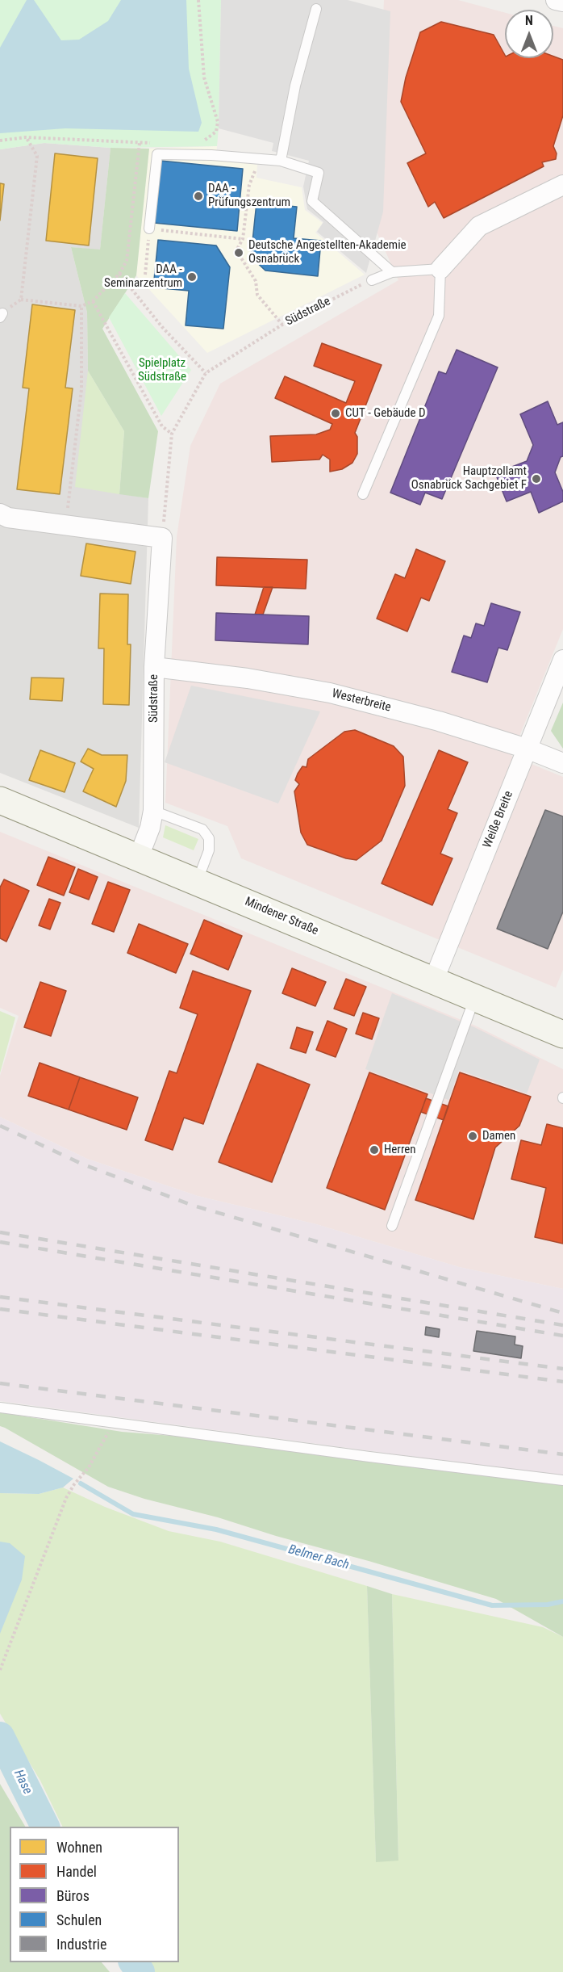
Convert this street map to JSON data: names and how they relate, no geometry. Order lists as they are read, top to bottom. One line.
{"streets":{"main road":["Mindener Straße"],"street":["Südstraße","Westerbreite","Weiße Breite"]},"crossings":[["Südstraße","Westerbreite"],["Südstraße","Mindener Straße"],["Westerbreite","Weiße Breite"],["Weiße Breite","Mindener Straße"]],"water":["Belmer Bach","Hase"],"parks":["Spielplatz Südstraße"],"places":["DAA - Prüfungszentrum","Deutsche Angestellten-Akademie Osnabrück","DAA - Seminarzentrum","CUT - Gebäude D","Hauptzollamt Osnabrück Sachgebiet F","Damen","Herren"],"legend":["Wohnen","Handel","Büros","Schulen","Industrie"],"north":"top"}
